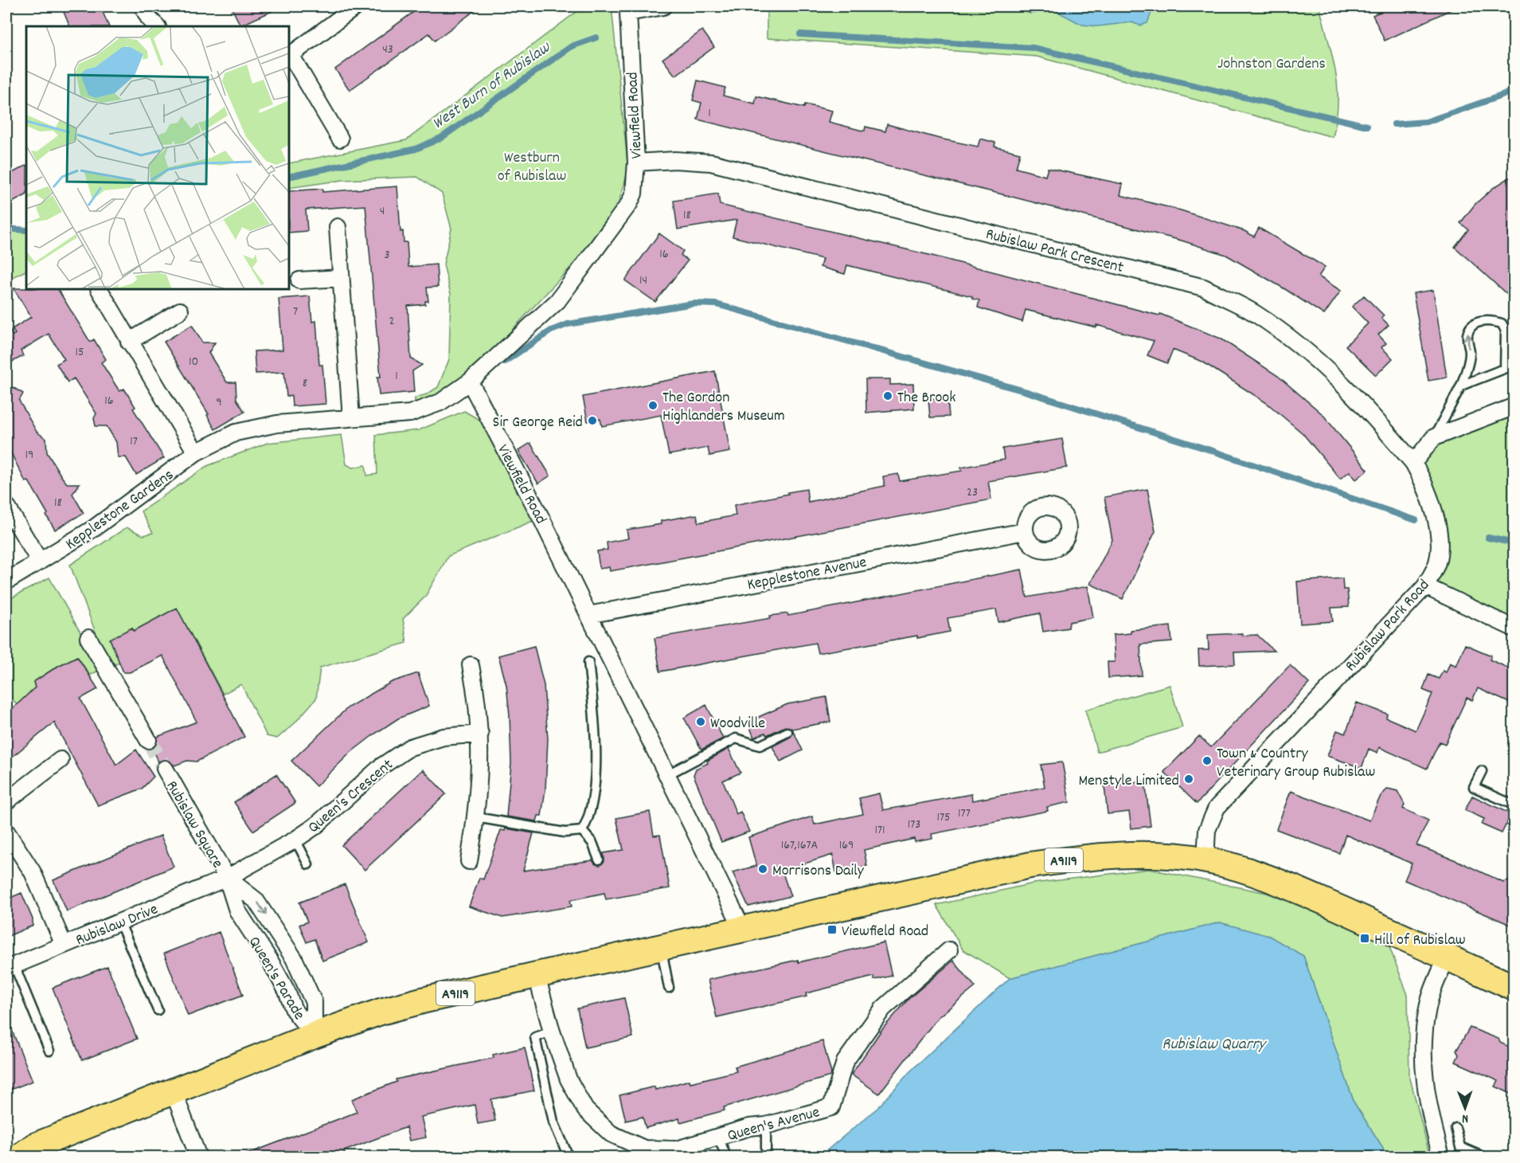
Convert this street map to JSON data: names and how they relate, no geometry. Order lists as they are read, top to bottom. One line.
{"streets":{"main road":["A9119"],"street":["Viewfield Road","Rubislaw Park Crescent","Kepplestone Gardens","Kepplestone Avenue","Rubislaw Park Road","Queen's Crescent","Rubislaw Square","Rubislaw Drive","Queen's Parade","Queen's Avenue"]},"crossings":[["Viewfield Road","Rubislaw Park Crescent"],["Viewfield Road","Kepplestone Gardens"],["Viewfield Road","Kepplestone Avenue"],["Viewfield Road","A9119"],["Rubislaw Park Crescent","Rubislaw Park Road"],["Rubislaw Park Road","A9119"],["Queen's Crescent","Rubislaw Square"],["Queen's Crescent","Rubislaw Drive"],["Queen's Crescent","Queen's Parade"],["Rubislaw Square","Rubislaw Drive"],["Rubislaw Square","Queen's Parade"],["A9119","Queen's Parade"],["A9119","Queen's Avenue"],["Rubislaw Drive","Queen's Parade"]],"water":["West Burn of Rubislaw","Rubislaw Quarry"],"parks":["Johnston Gardens","Westburn of Rubislaw"],"places":{"other":["The Brook","The Gordon Highlanders Museum","Sir George Reid","Woodville","Town & Country Veterinary Group Rubislaw","Menstyle Limited","Morrisons Daily"],"transit":["Viewfield Road","Hill of Rubislaw"]},"house_numbers":["43","1","4","18","16","3","14","7","2","15","10","1","8","16","9","17","19","23","18","177","175","173","171","167,167A","169"],"north":"bottom"}
